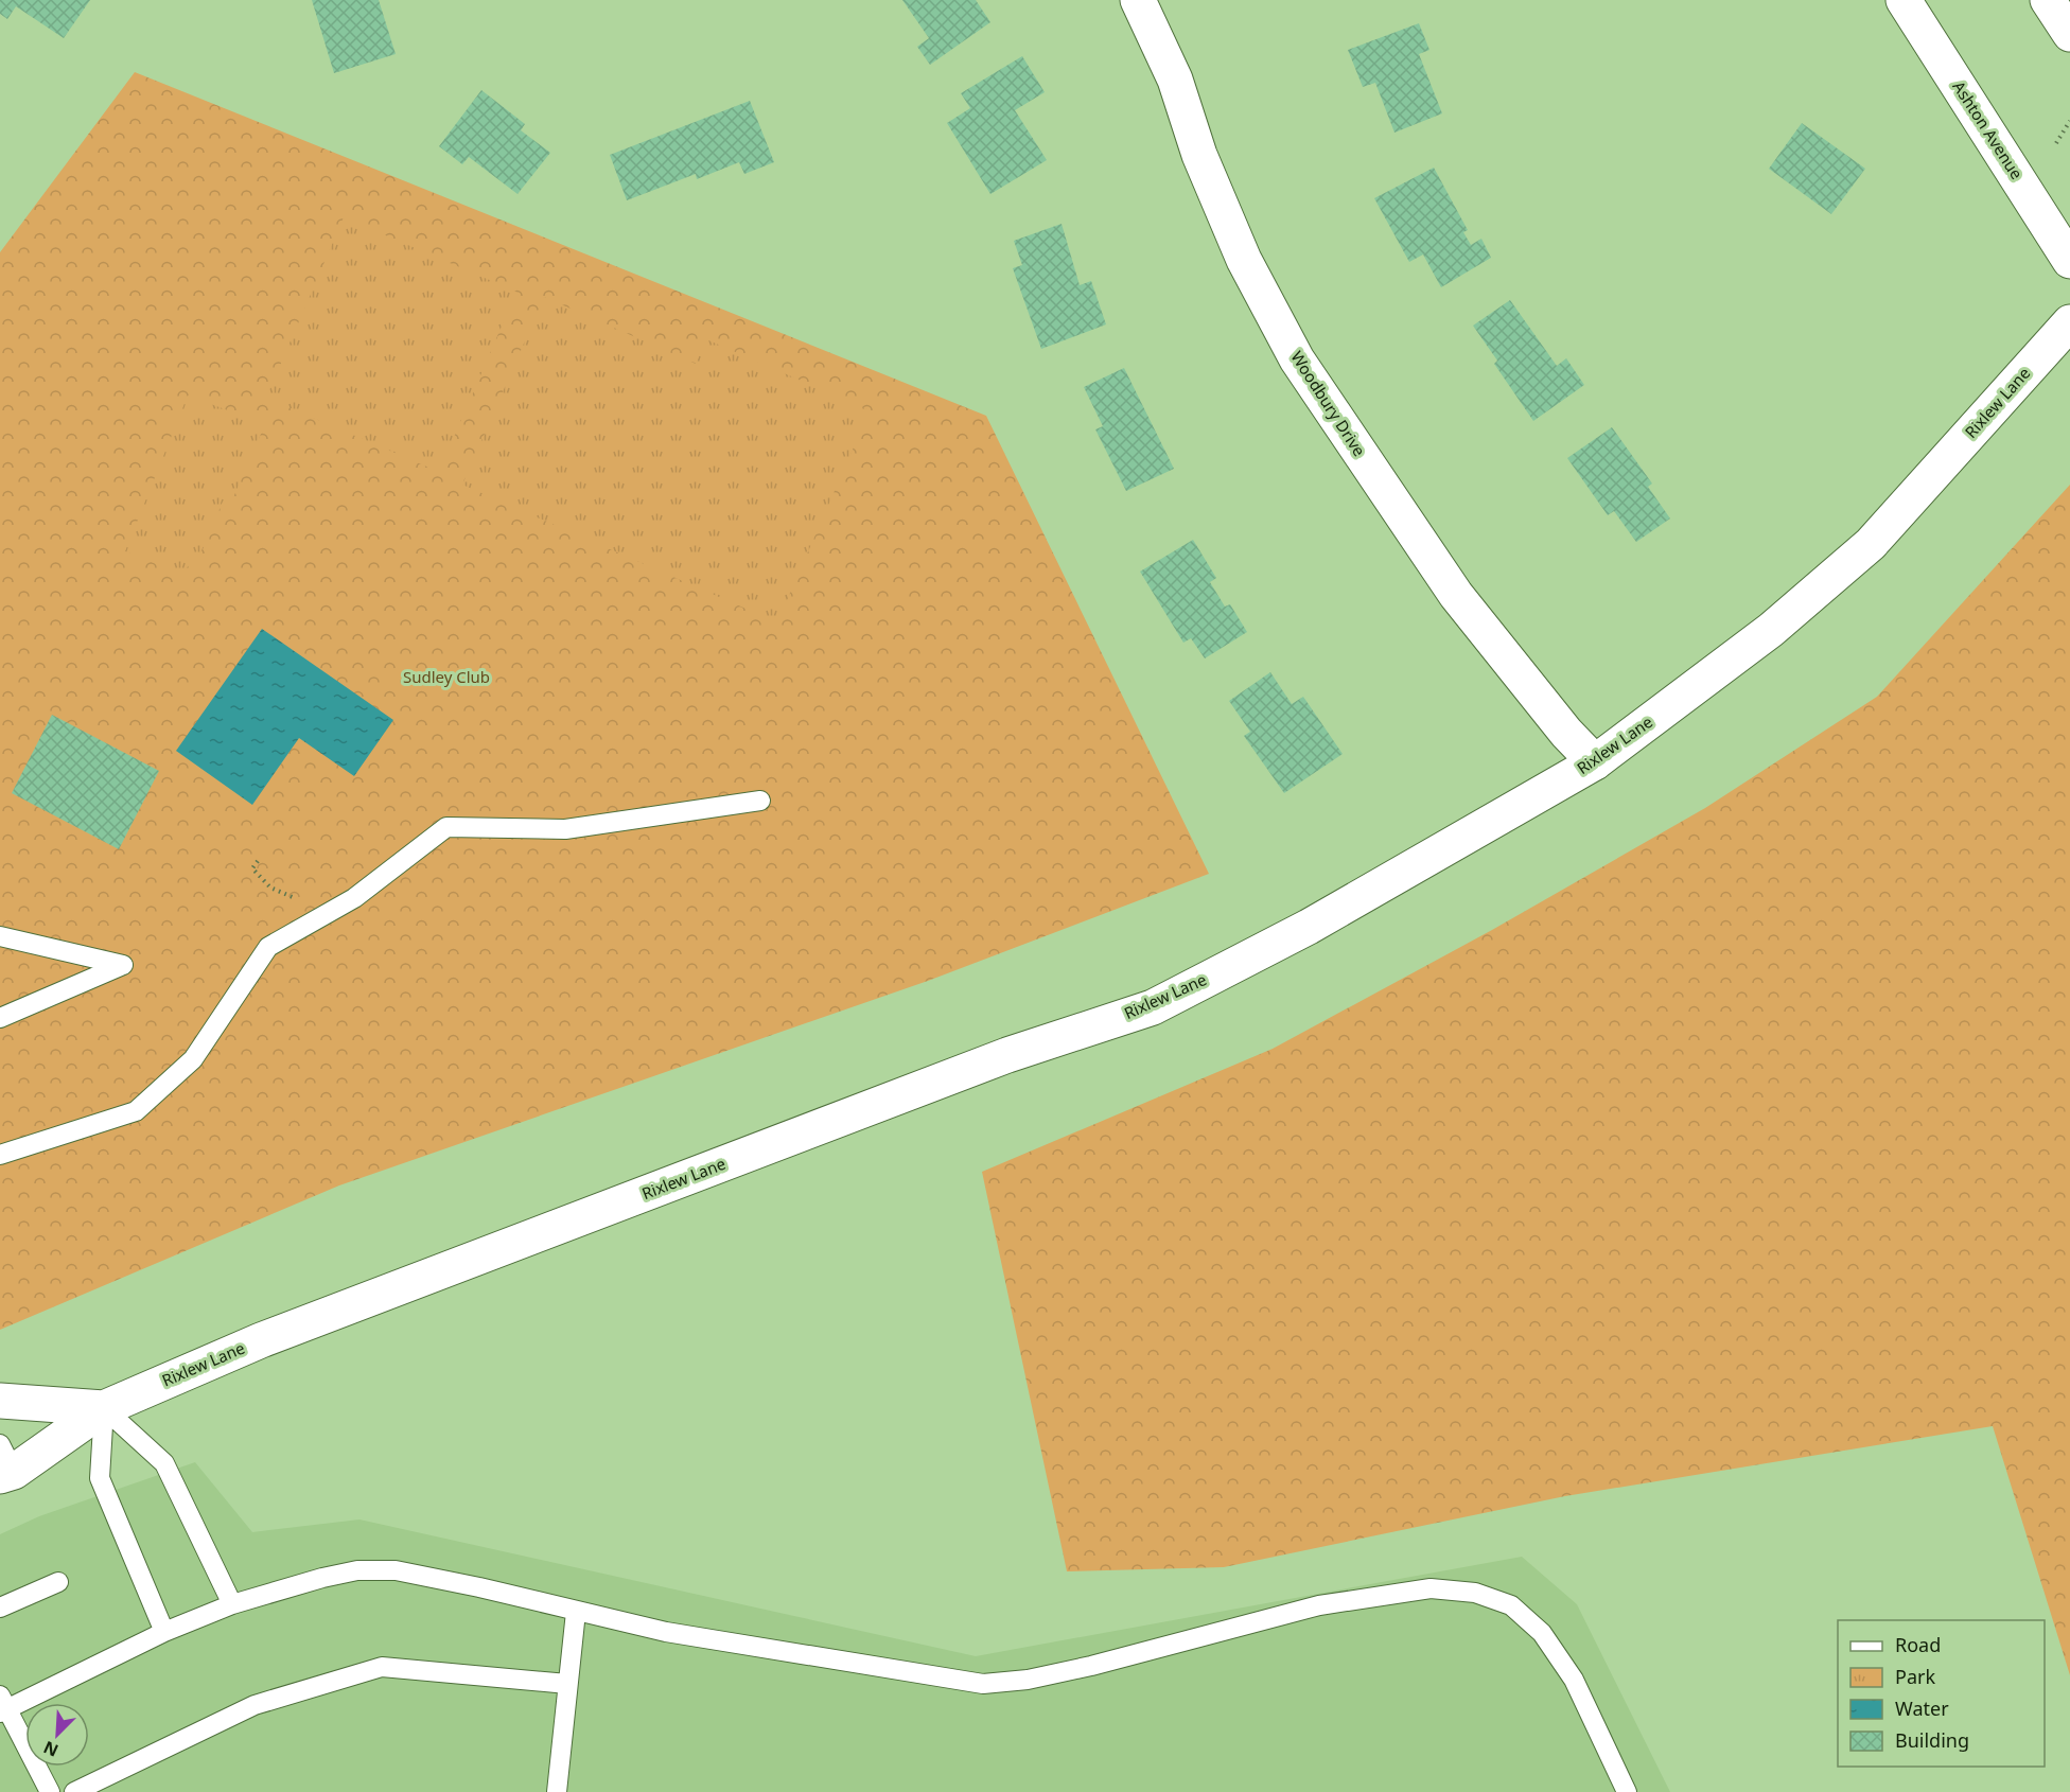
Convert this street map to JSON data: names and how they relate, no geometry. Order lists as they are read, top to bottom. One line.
{"streets":{"street":["Ashton Avenue","Rixlew Lane","Woodbury Drive"]},"crossings":[["Rixlew Lane","Woodbury Drive"]],"parks":["Sudley Club"],"legend":["Road","Park","Water","Building"],"north":"bottom left"}
